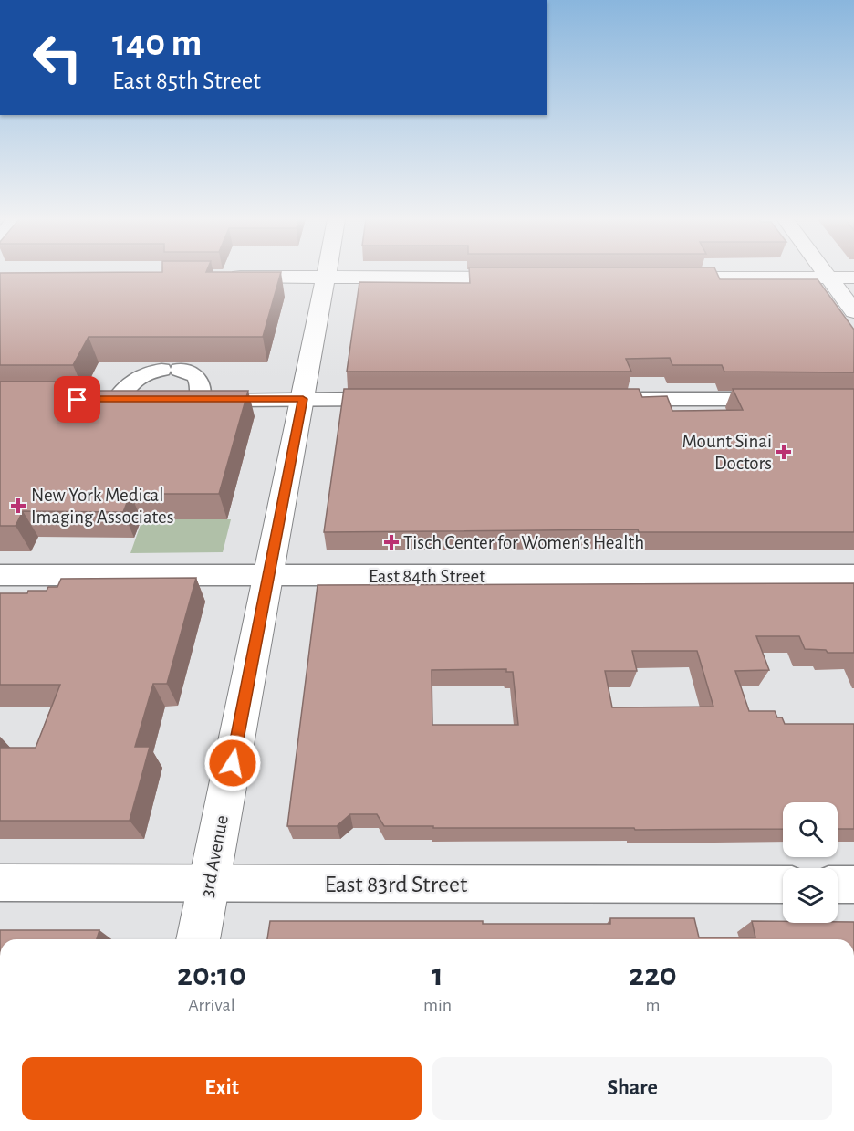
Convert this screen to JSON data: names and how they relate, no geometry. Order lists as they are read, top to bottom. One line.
{"streets":{"main road":["3rd Avenue"],"street":["East 84th Street","East 83rd Street"]},"crossings":[["East 84th Street","3rd Avenue"],["3rd Avenue","East 83rd Street"]],"places":{"health":["Mount Sinai Doctors","New York Medical Imaging Associates","Tisch Center for Women's Health"]},"page":{"turn":["140 m","East 85th Street"],"eta":["20:10","Arrival","1","min","220","m"],"buttons":["Exit","Share"]}}
